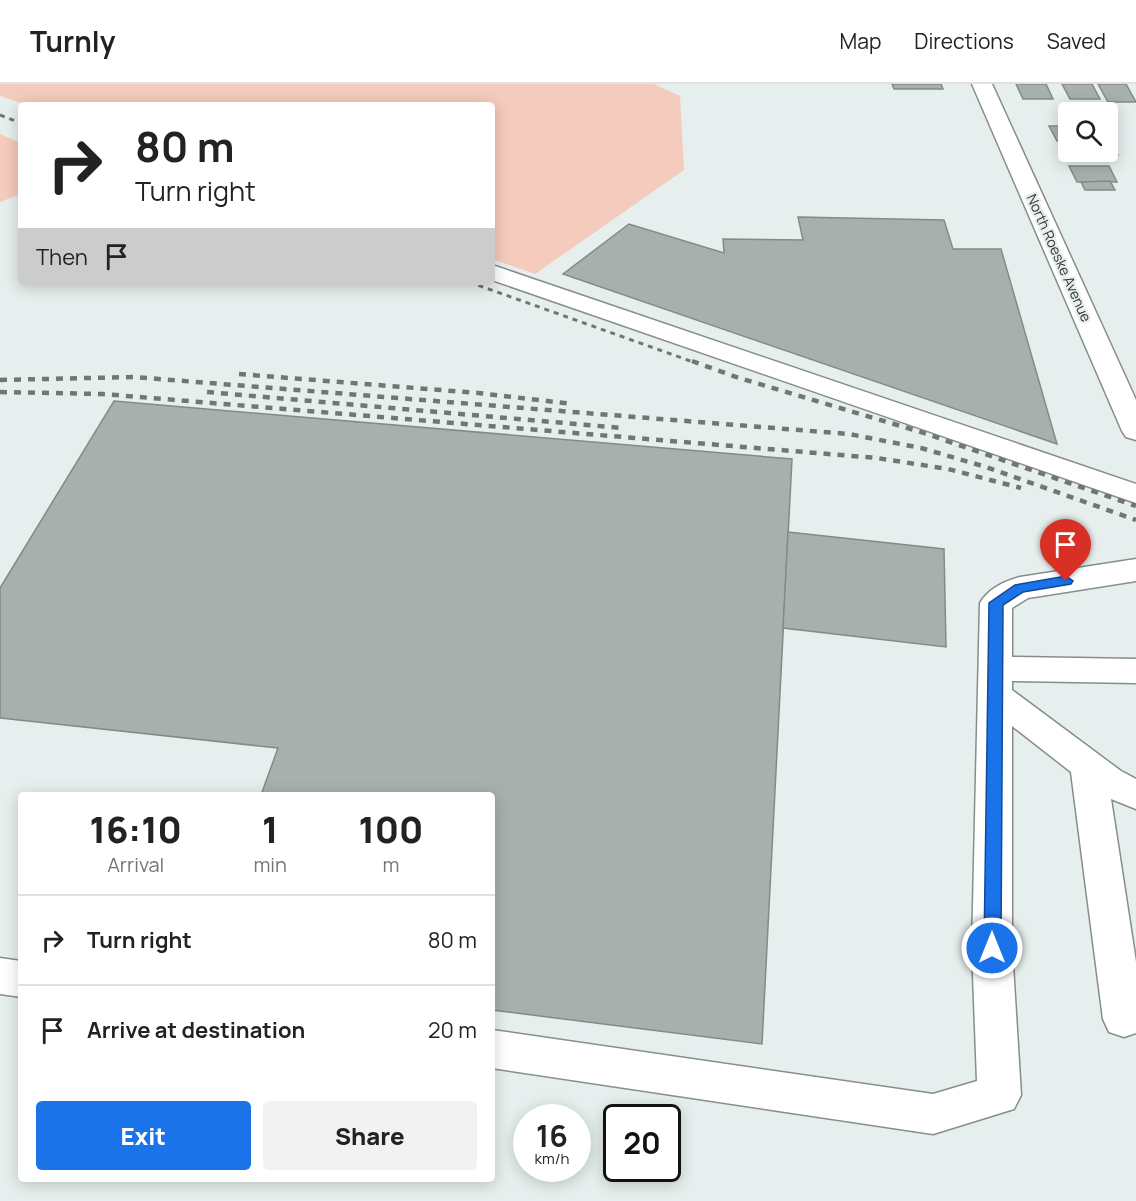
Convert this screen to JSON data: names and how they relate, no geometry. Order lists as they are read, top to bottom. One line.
{"streets":{"street":["North Roeske Avenue"]},"page":{"header":"Turnly","nav":["Map","Directions","Saved"],"turn":["80 m","Turn right"],"then":"Then","eta":["16:10","Arrival","1","min","100","m"],"list":[{"name":"Turn right","value":"80 m"},{"name":"Arrive at destination","value":"20 m"}],"buttons":["Exit","Share"],"speed":"16 km/h","limit":"20"}}
